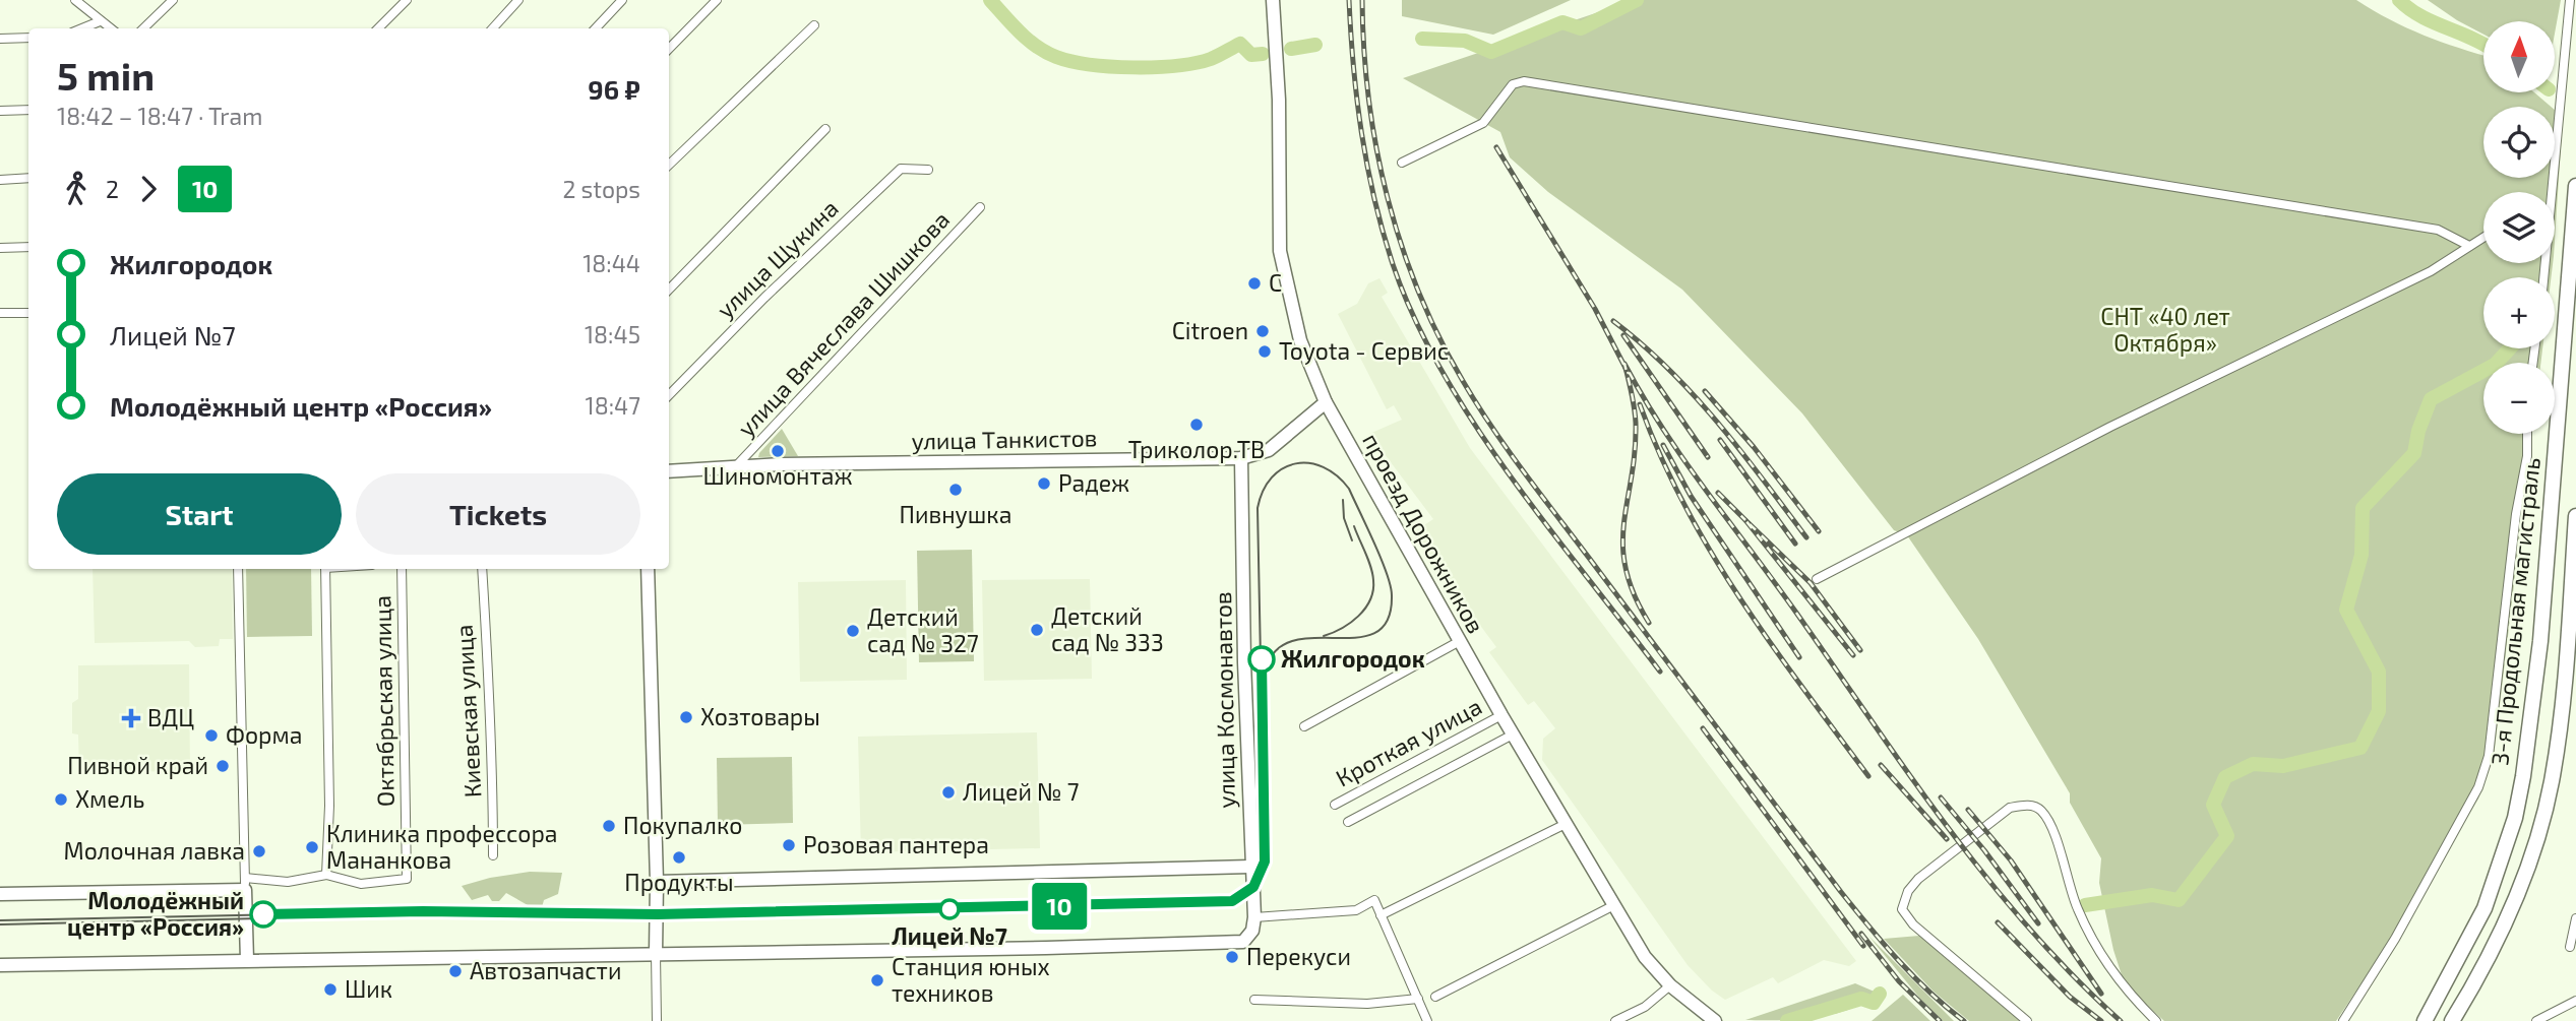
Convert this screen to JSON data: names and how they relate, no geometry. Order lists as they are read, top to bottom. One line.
{"streets":{"highway":["3-я Продольная магистраль"],"main road":["улица Танкистов","проезд Дорожников","улица Космонавтов"],"street":["улица Щукина","улица Вячеслава Шишкова","Октябрьская улица","Киевская улица","Кроткая улица"]},"crossings":[["улица Вячеслава Шишкова","улица Танкистов"],["улица Танкистов","проезд Дорожников"],["улица Танкистов","улица Космонавтов"],["проезд Дорожников","Кроткая улица"]],"parks":["СНТ «40 лет Октября»"],"places":{"other":["С","Citroen","Toyota - Сервис","Триколор.ТВ","Шиномонтаж","Радеж","Пивнушка","Детский сад № 333","Детский сад № 327","Жилгородок","Хозтовары","Форма","Пивной край","Лицей № 7","Хмель","Покупалко","Розовая пантера","Клиника профессора Мананкова","Молочная лавка","Продукты","Лицей №7","Молодёжный центр «Россия»","Перекуси","Автозапчасти","Станция юных техников","Шик"],"health":["ВДЦ"]},"lines":["tram line 10"],"north":"top","page":{"on_map":"10","map_buttons":["+","−"],"heading":["5 min","18:42 – 18:47 · Tram","96 ₽"],"legs":["2","10","2 stops"],"list":[{"name":"Жилгородок","value":"18:44"},{"name":"Лицей №7","value":"18:45"},{"name":"Молодёжный центр «Россия»","value":"18:47"}],"buttons":["Start","Tickets"]}}
